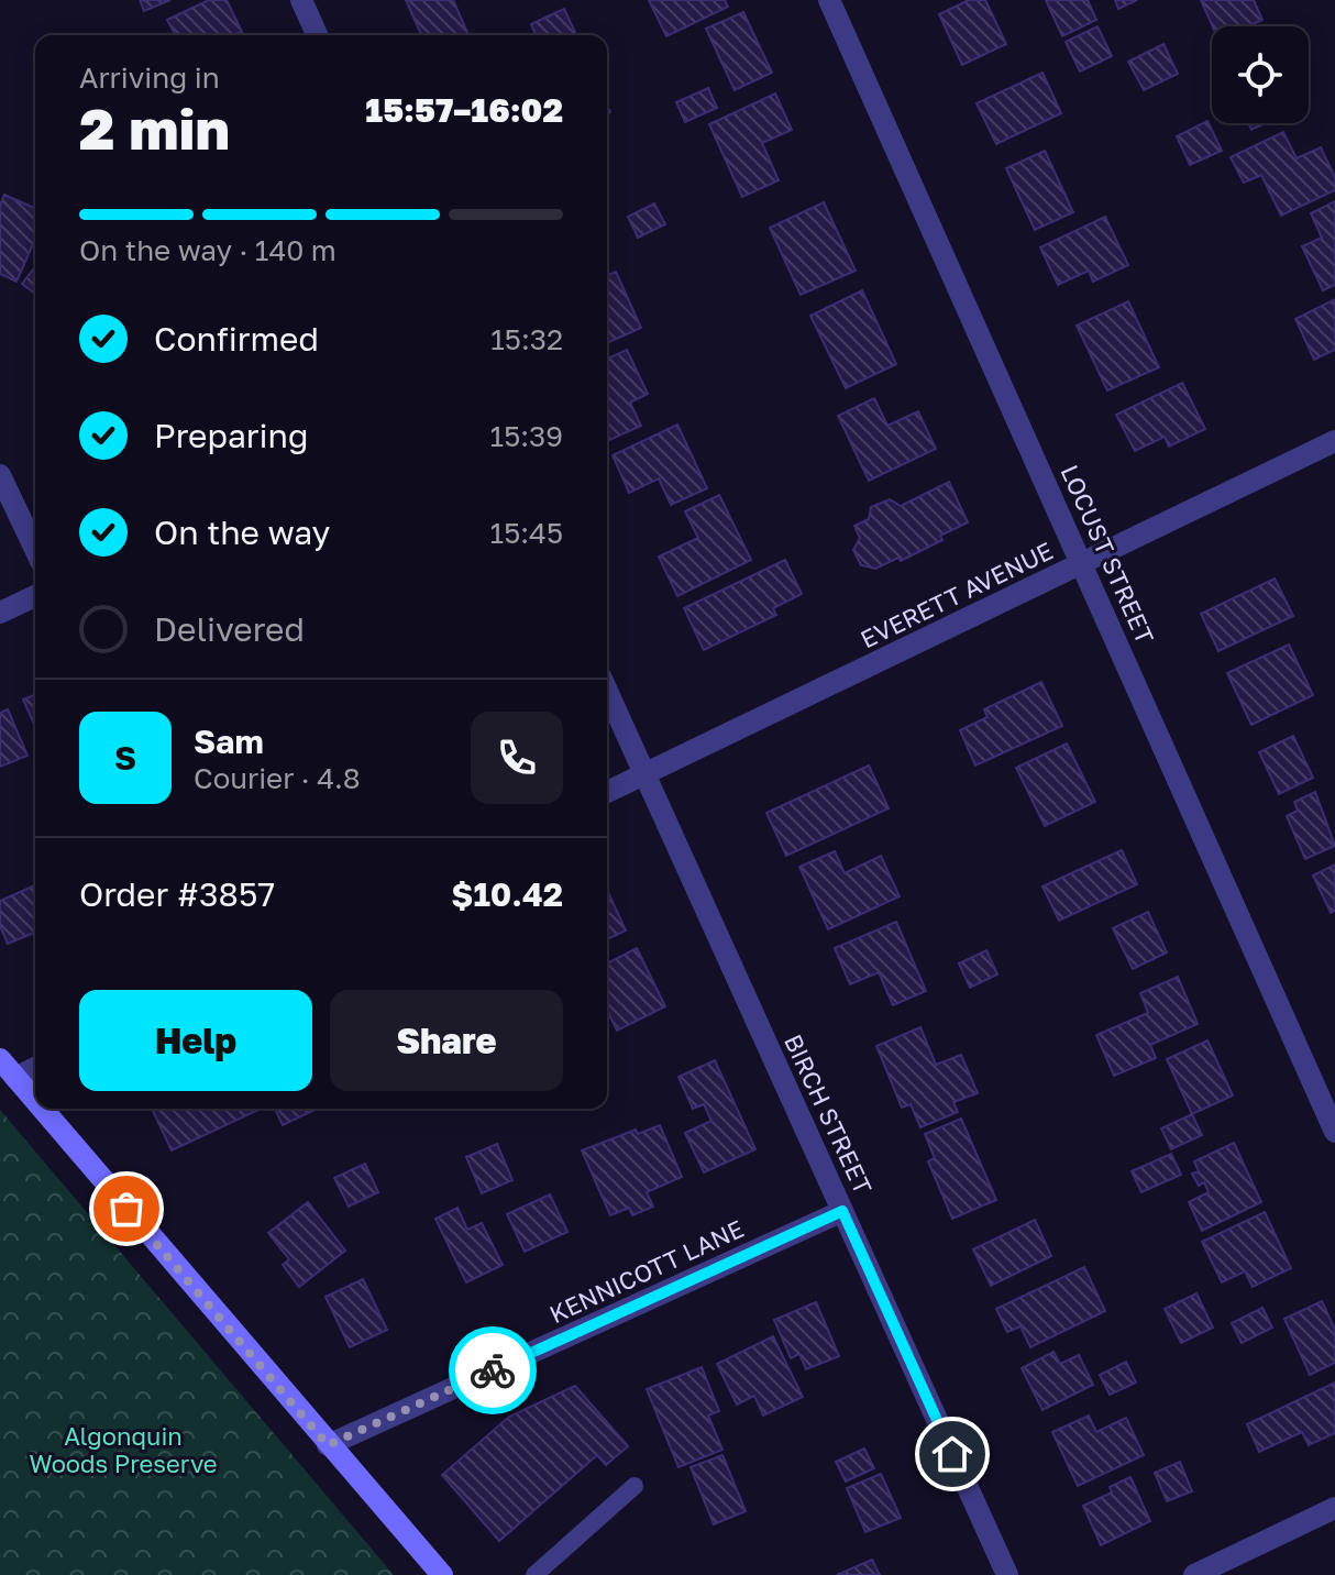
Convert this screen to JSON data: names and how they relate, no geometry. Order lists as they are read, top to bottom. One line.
{"streets":{"street":["LOCUST STREET","EVERETT AVENUE","BIRCH STREET","KENNICOTT LANE"]},"crossings":[["LOCUST STREET","EVERETT AVENUE"],["EVERETT AVENUE","BIRCH STREET"],["BIRCH STREET","KENNICOTT LANE"]],"parks":["Algonquin Woods Preserve"],"page":{"heading":["2 min","Arriving in","15:57–16:02"],"panel":["Sam","Courier · 4.8","Order #3857","$10.42"],"bar":"On the way · 140 m","list":[["Confirmed","15:32"],["Preparing","15:39"],["On the way","15:45"],"Delivered"],"round":"S","buttons":["Help","Share"]}}
